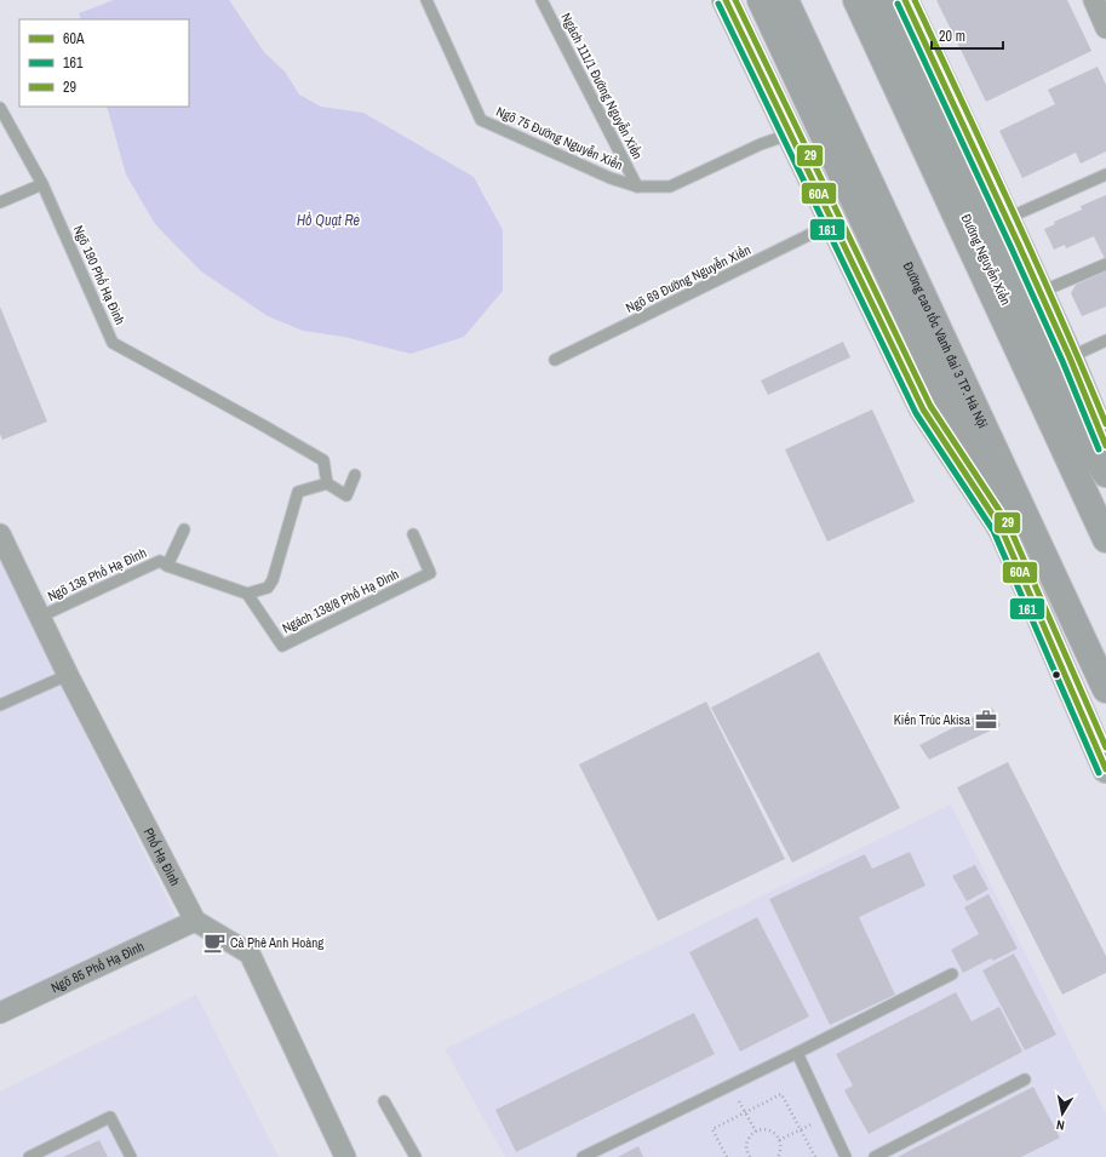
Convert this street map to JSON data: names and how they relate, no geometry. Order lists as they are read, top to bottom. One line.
{"streets":{"highway":["Đường cao tốc Vành đai 3 TP. Hà Nội"],"main road":["Đường Nguyễn Xiển"],"street":["Phố Hạ Đình","Ngõ 85 Phố Hạ Đình"],"lane":["Ngách 111/1 Đường Nguyễn Xiển","Ngõ 75 Đường Nguyễn Xiển","Ngõ 190 Phố Hạ Đình","Ngõ 69 Đường Nguyễn Xiển","Ngõ 138 Phố Hạ Đình","Ngách 138/8 Phố Hạ Đình"]},"crossings":[["Ngách 111/1 Đường Nguyễn Xiển","Ngõ 75 Đường Nguyễn Xiển"],["Ngõ 138 Phố Hạ Đình","Ngách 138/8 Phố Hạ Đình"],["Ngõ 138 Phố Hạ Đình","Phố Hạ Đình"],["Phố Hạ Đình","Ngõ 85 Phố Hạ Đình"]],"water":["Hồ Quạt Rẻ"],"places":{"office":["Kiến Trúc Akisa"],"cafe":["Cà Phê Anh Hoàng"]},"lines":["transit line 60A","transit line 29","transit line 161"],"legend":["60A","161","29"],"scale_bar":"20 m","north":"bottom"}
